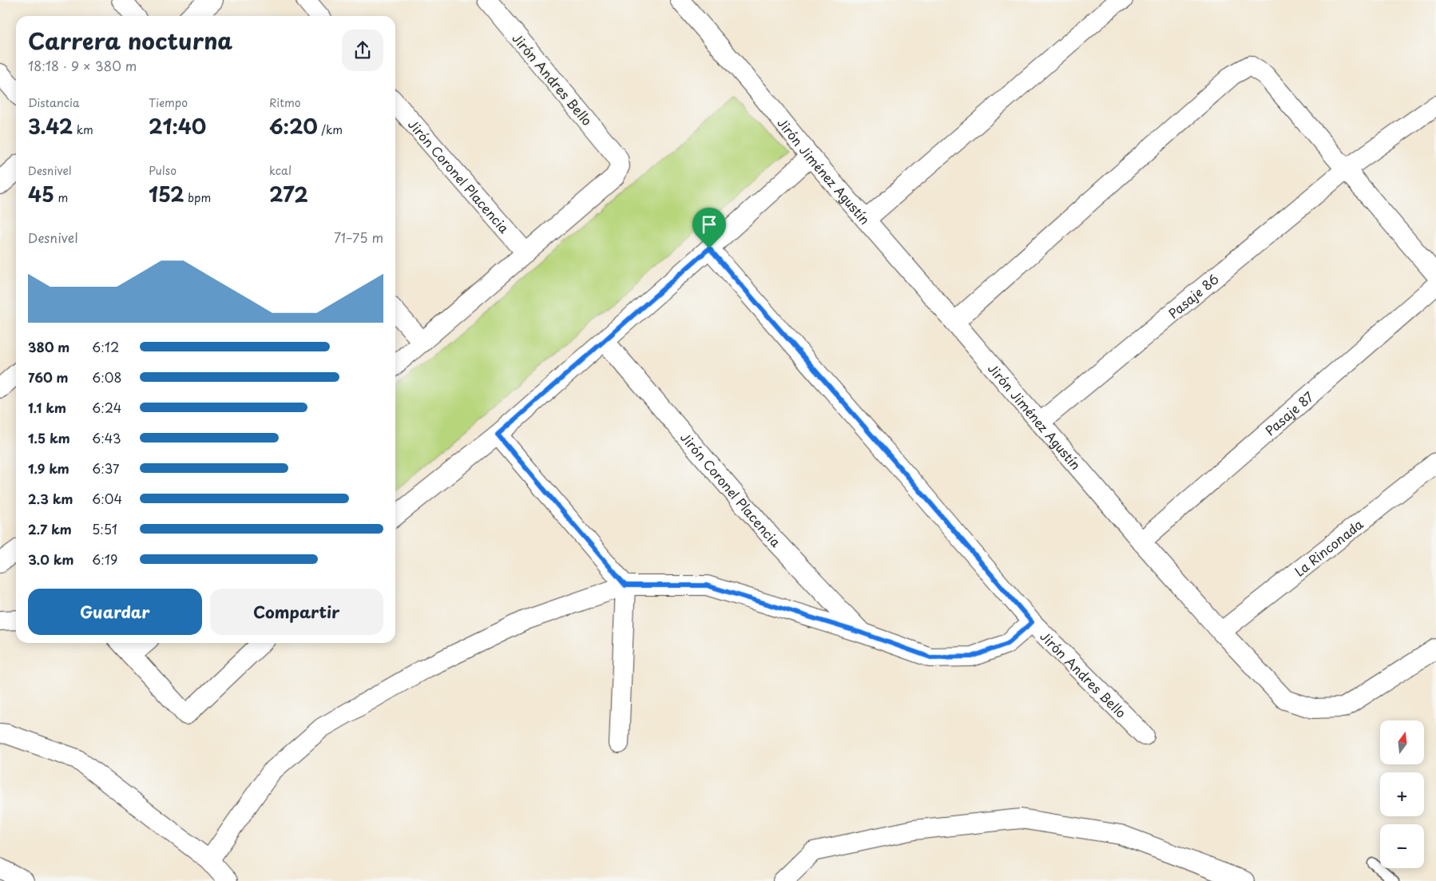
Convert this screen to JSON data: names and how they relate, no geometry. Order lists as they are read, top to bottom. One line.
{"streets":{"street":["Jirón Andres Bello","Jirón Jiménez Agustín","Jirón Coronel Placencia","Pasaje 86","Pasaje 87","La Rinconada"]},"crossings":[["Jirón Andres Bello","Jirón Coronel Placencia"],["Jirón Jiménez Agustín","Pasaje 86"],["Jirón Jiménez Agustín","Pasaje 87"],["Jirón Jiménez Agustín","La Rinconada"]],"north":"top","page":{"heading":["Carrera nocturna","18:18 · 9 × 380 m"],"stats":[["Distancia","3.42 km"],["Tiempo","21:40"],["Ritmo","6:20 /km"],["Desnivel","45 m"],["Pulso","152 bpm"],["kcal","272"]],"chart":["Desnivel","71–75 m"],"list":[{"name":"380 m","note":"6:12"},{"name":"760 m","note":"6:08"},{"name":"1.1 km","note":"6:24"},{"name":"1.5 km","note":"6:43"},{"name":"1.9 km","note":"6:37"},{"name":"2.3 km","note":"6:04"},{"name":"2.7 km","note":"5:51"},{"name":"3.0 km","note":"6:19"}],"buttons":["Guardar","Compartir"],"map_buttons":["+","−"]}}
